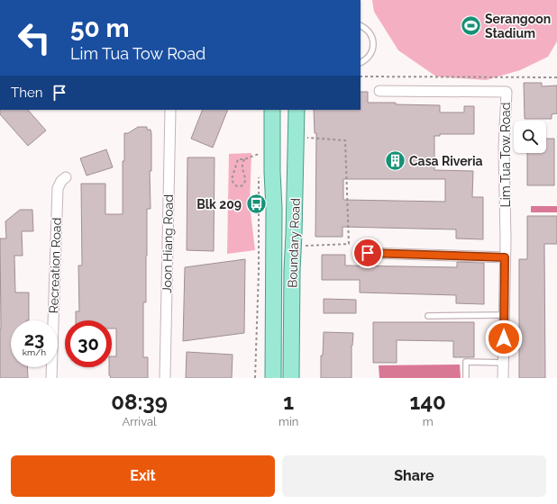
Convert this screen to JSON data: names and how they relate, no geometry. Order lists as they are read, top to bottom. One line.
{"streets":{"main road":["Boundary Road"],"street":["Lim Tua Tow Road","Joon Hiang Road","Recreation Road"]},"places":{"sports":["Serangoon Stadium"],"building":["Casa Riveria"],"bus stop":["Blk 209"]},"page":{"turn":["50 m","Lim Tua Tow Road"],"then":"Then","speed":"23 km/h","limit":"30","eta":["08:39","Arrival","1","min","140","m"],"buttons":["Exit","Share"]}}
